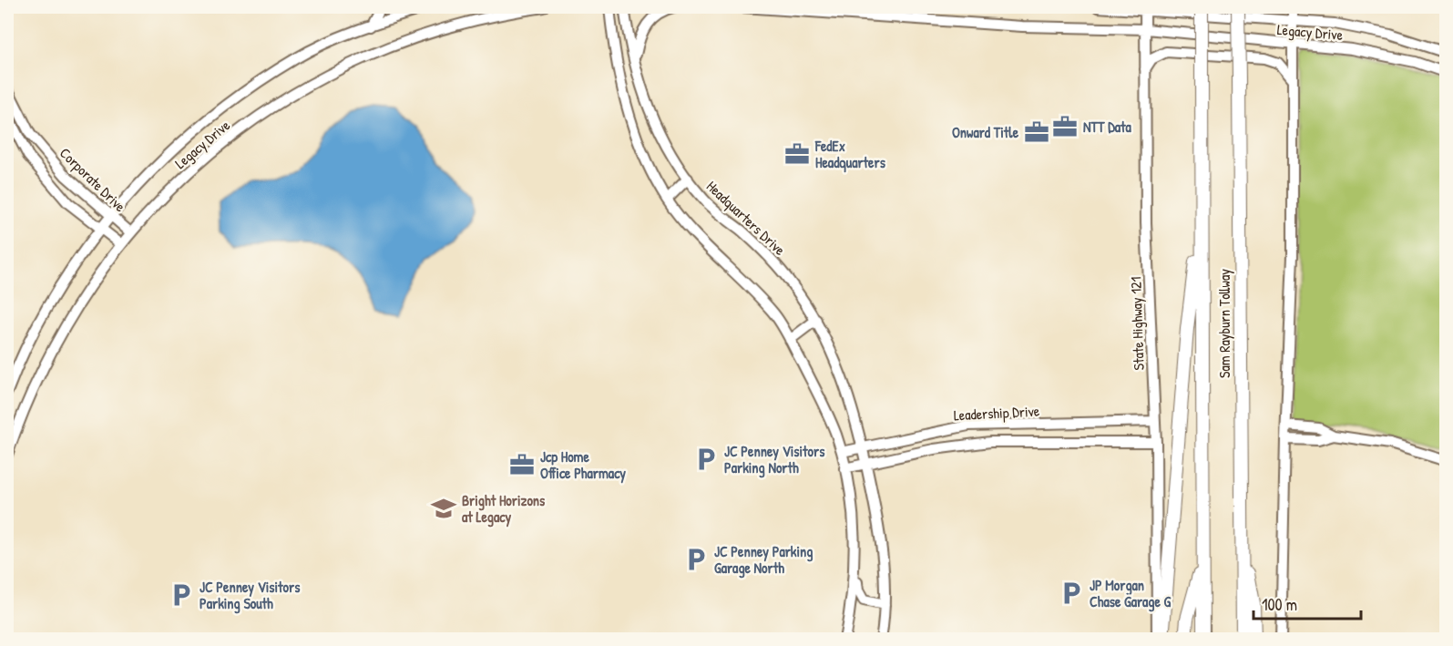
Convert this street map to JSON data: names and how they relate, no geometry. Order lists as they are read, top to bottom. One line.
{"streets":{"highway":["Sam Rayburn Tollway"],"main road":["Legacy Drive","Corporate Drive","Headquarters Drive","State Highway 121","Leadership Drive"]},"crossings":[["Legacy Drive","Corporate Drive"],["Legacy Drive","State Highway 121"],["Headquarters Drive","Leadership Drive"],["State Highway 121","Leadership Drive"]],"places":{"office":["NTT Data","Onward Title","FedEx Headquarters","Jcp Home Office Pharmacy"],"parking":["JC Penney Visitors Parking North","JC Penney Parking Garage North","JP Morgan Chase Garage G","JC Penney Visitors Parking South"],"school or university":["Bright Horizons at Legacy"]},"scale_bar":"100 m"}
